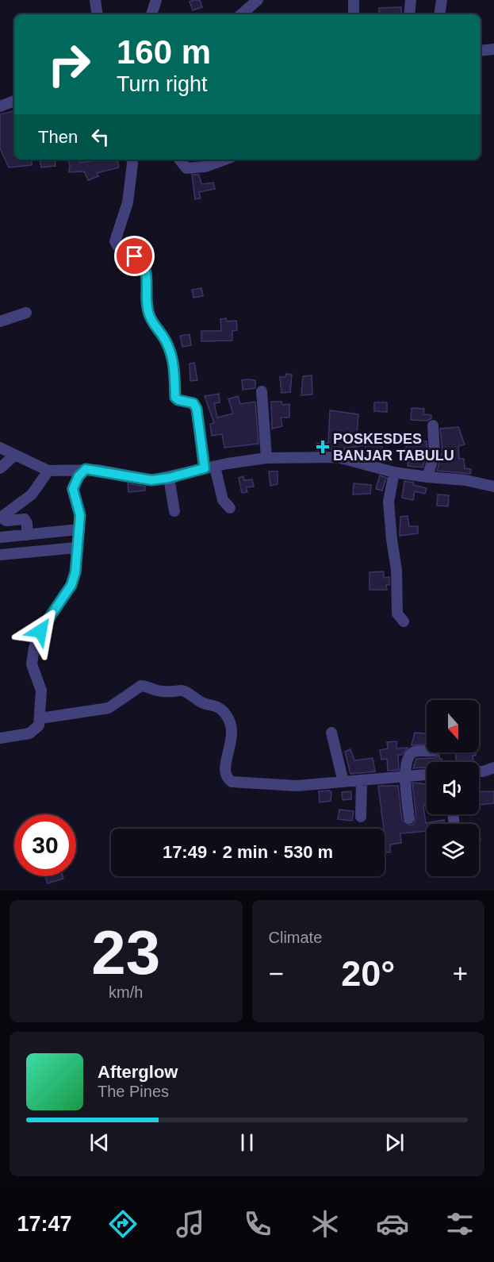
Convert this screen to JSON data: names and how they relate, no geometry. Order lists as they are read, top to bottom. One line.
{"places":{"health":["POSKESDES BANJAR TABULU"]},"north":"bottom","page":{"turn":["160 m","Turn right"],"then":"Then","limit":"30","trip":"17:49 · 2 min · 530 m","tile":[["23","km/h"],"Climate"],"heat":["−","20°","+"],"song":["Afterglow","The Pines"],"tabs":"17:47"}}
